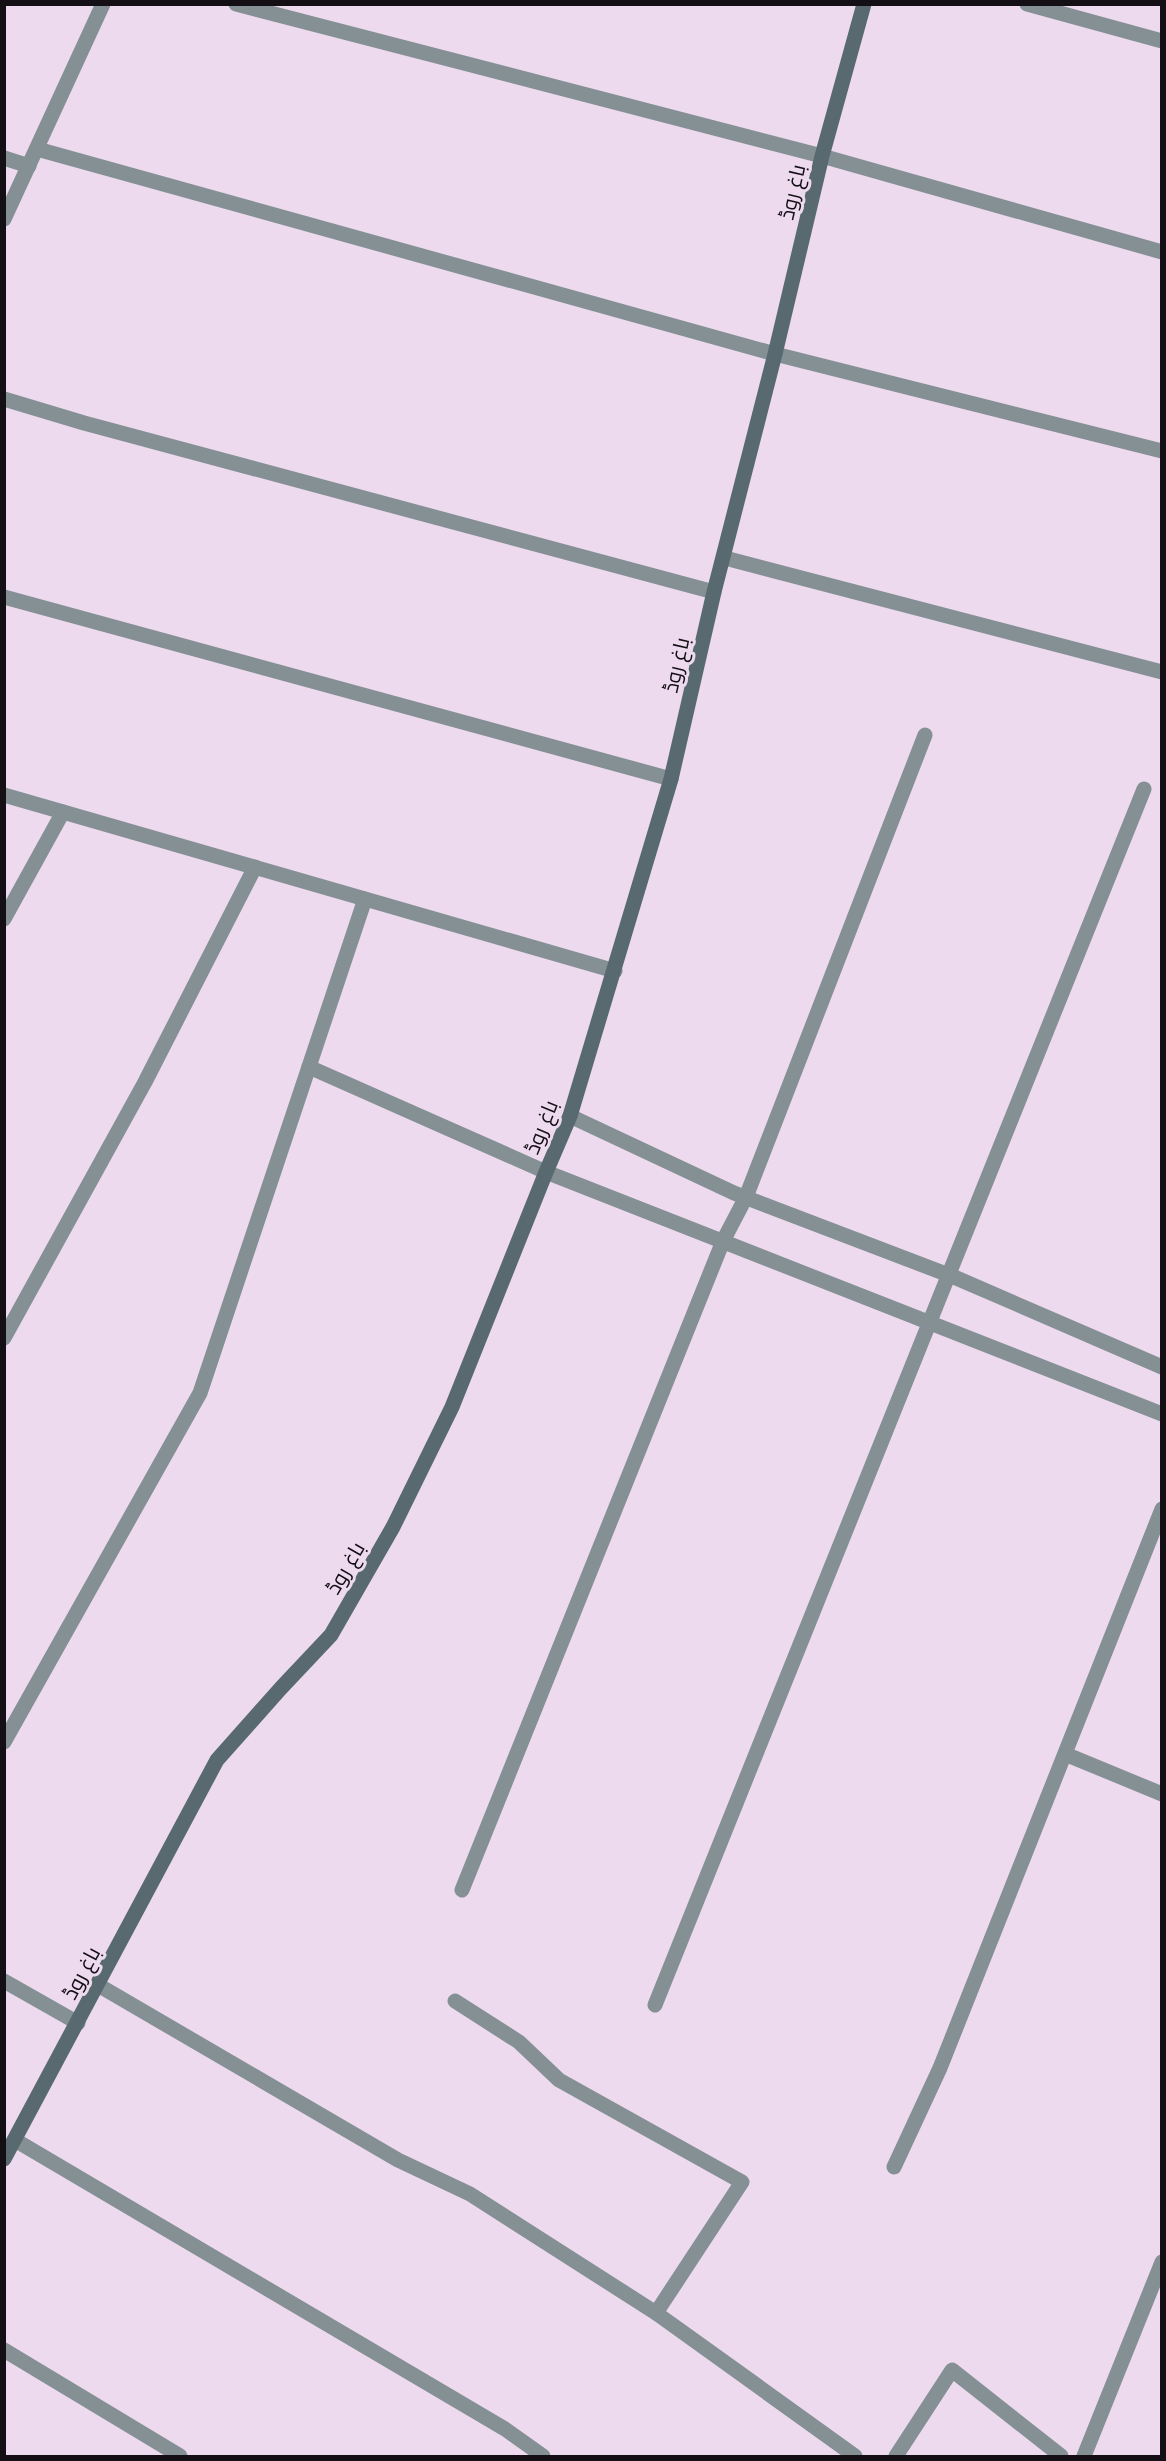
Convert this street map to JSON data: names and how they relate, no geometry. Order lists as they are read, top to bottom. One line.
{"streets":{"street":["باغ روڈ"]}}
